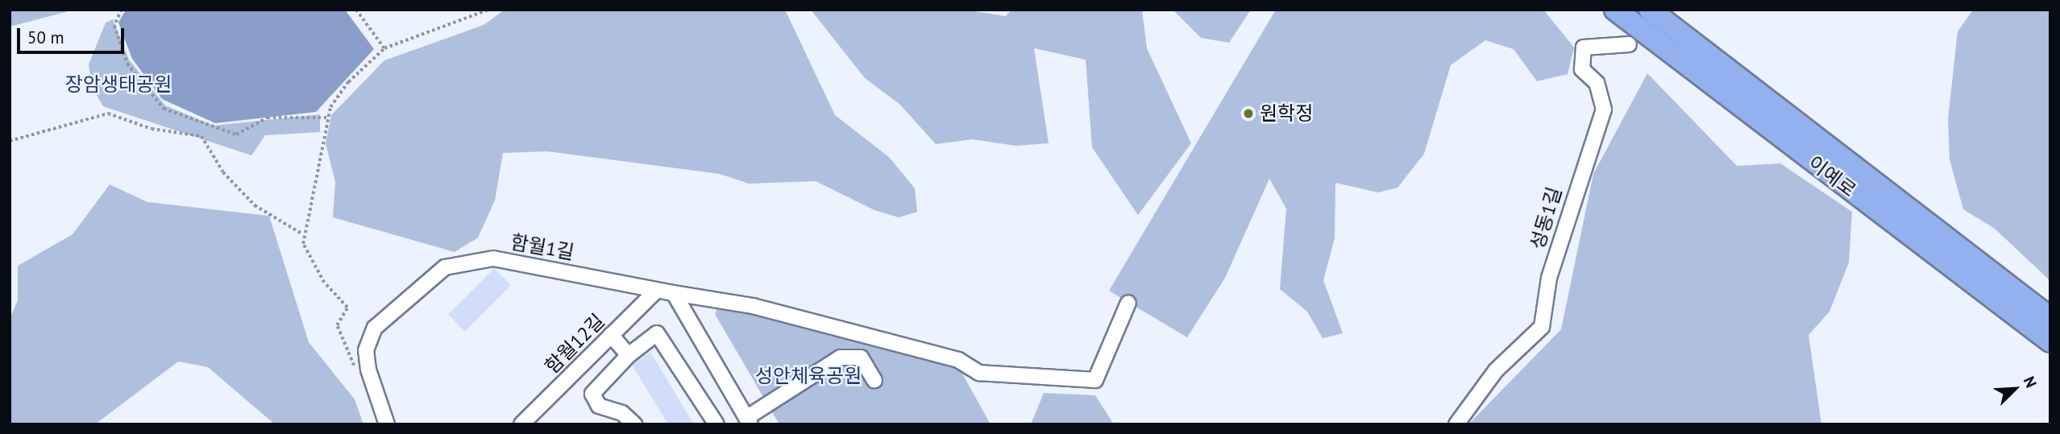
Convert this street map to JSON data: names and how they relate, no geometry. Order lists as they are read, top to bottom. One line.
{"streets":{"highway":["이예로"],"street":["성동1길","함월1길","함월12길"]},"crossings":[["함월1길","함월12길"]],"parks":["장암생태공원","성안체육공원"],"places":["원학정"],"scale_bar":"50 m","north":"top right"}
